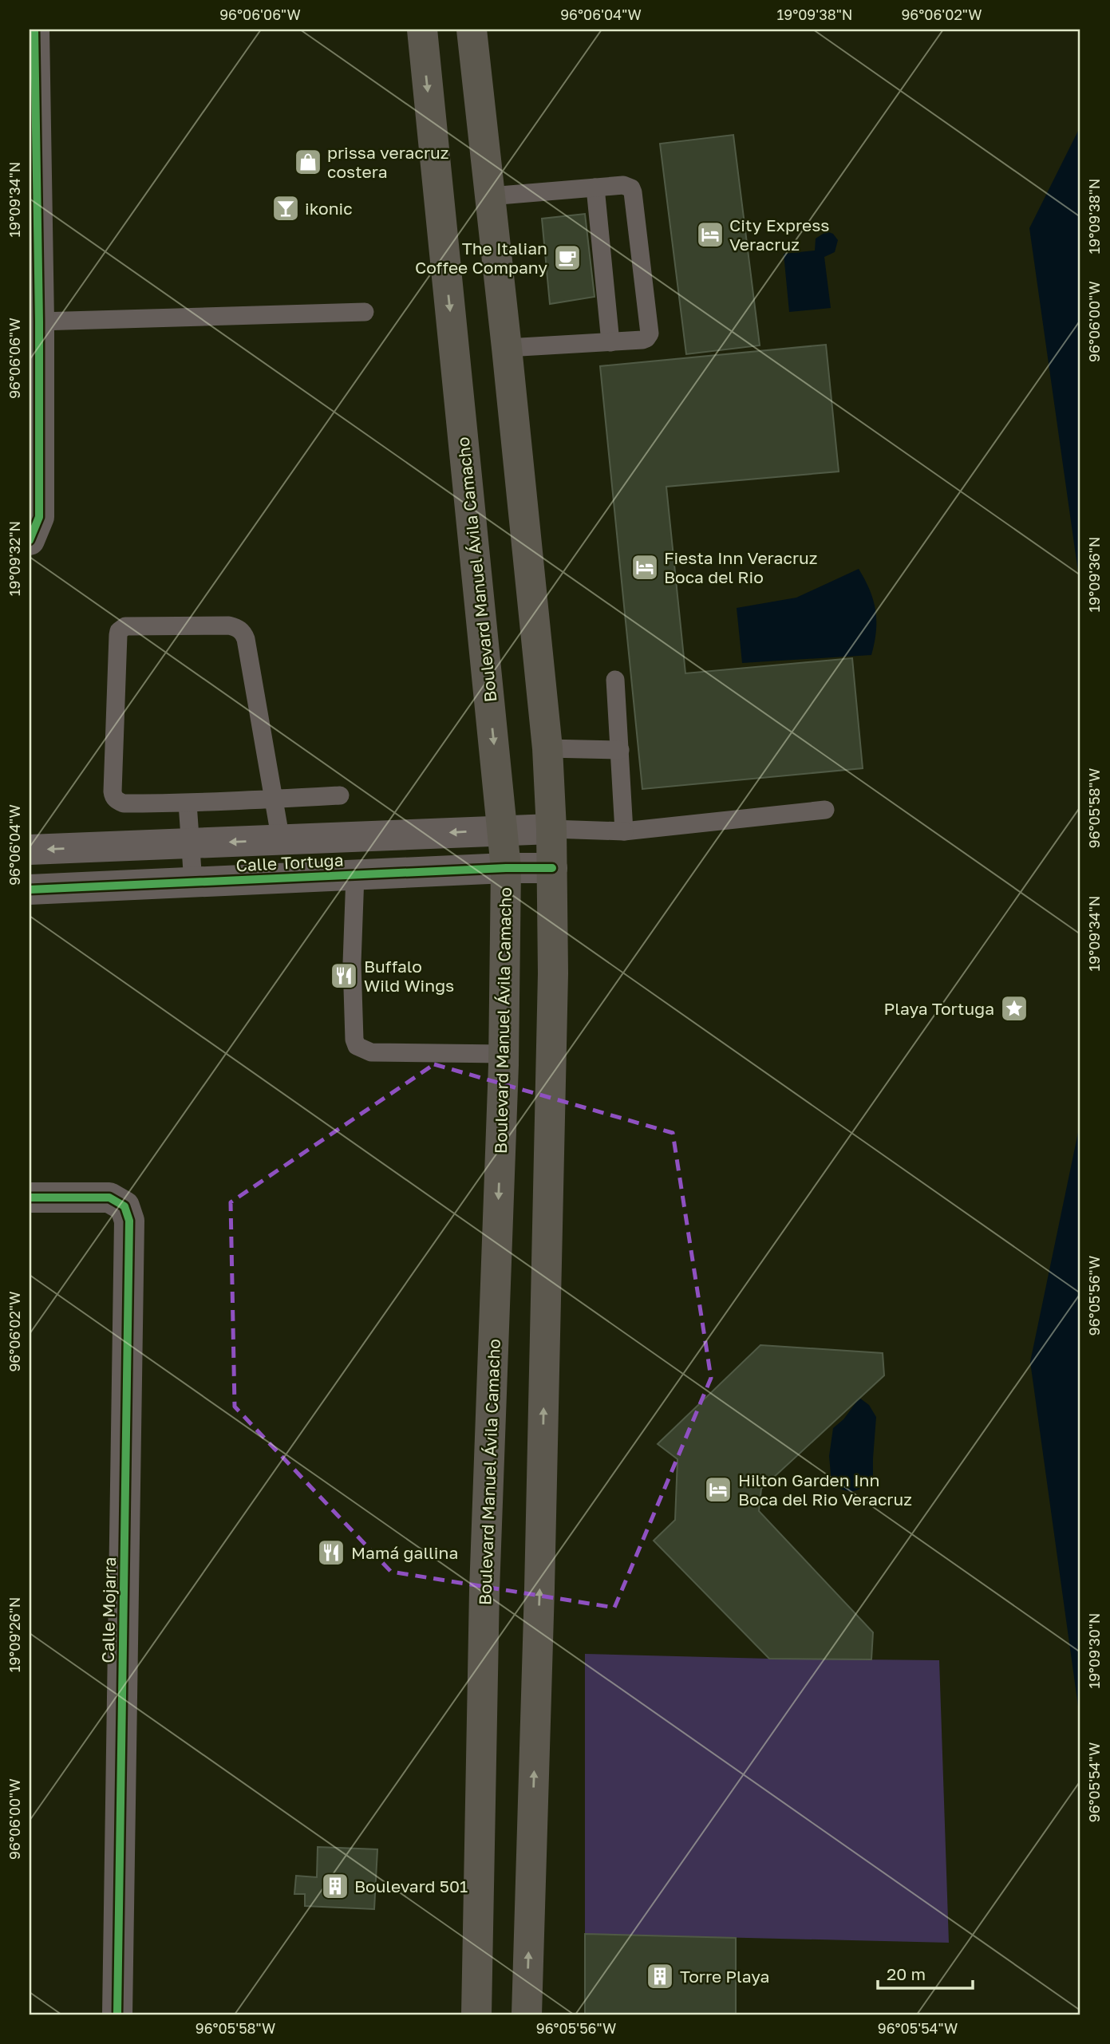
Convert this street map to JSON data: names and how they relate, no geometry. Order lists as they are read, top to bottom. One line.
{"streets":{"main road":["Boulevard Manuel Ávila Camacho"],"street":["Calle Tortuga","Calle Mojarra"]},"crossings":[["Boulevard Manuel Ávila Camacho","Calle Tortuga"]],"places":{"shop":["prissa veracruz costera"],"bar":["ikonic"],"hotel":["City Express Veracruz","Fiesta Inn Veracruz Boca del Rio","Hilton Garden Inn Boca del Rio Veracruz"],"cafe":["The Italian Coffee Company"],"restaurant":["Buffalo Wild Wings","Mamá gallina"],"place":["Playa Tortuga"],"building":["Boulevard 501","Torre Playa"]},"scale_bar":"20 m","coordinates":["96°06'06\"W","96°06'04\"W","19°09'38\"N","96°06'02\"W","19°09'34\"N","96°06'00\"W","19°09'32\"N","19°09'36\"N","96°05'58\"W","96°05'56\"W","19°09'26\"N","19°09'30\"N","96°05'54\"W"]}
